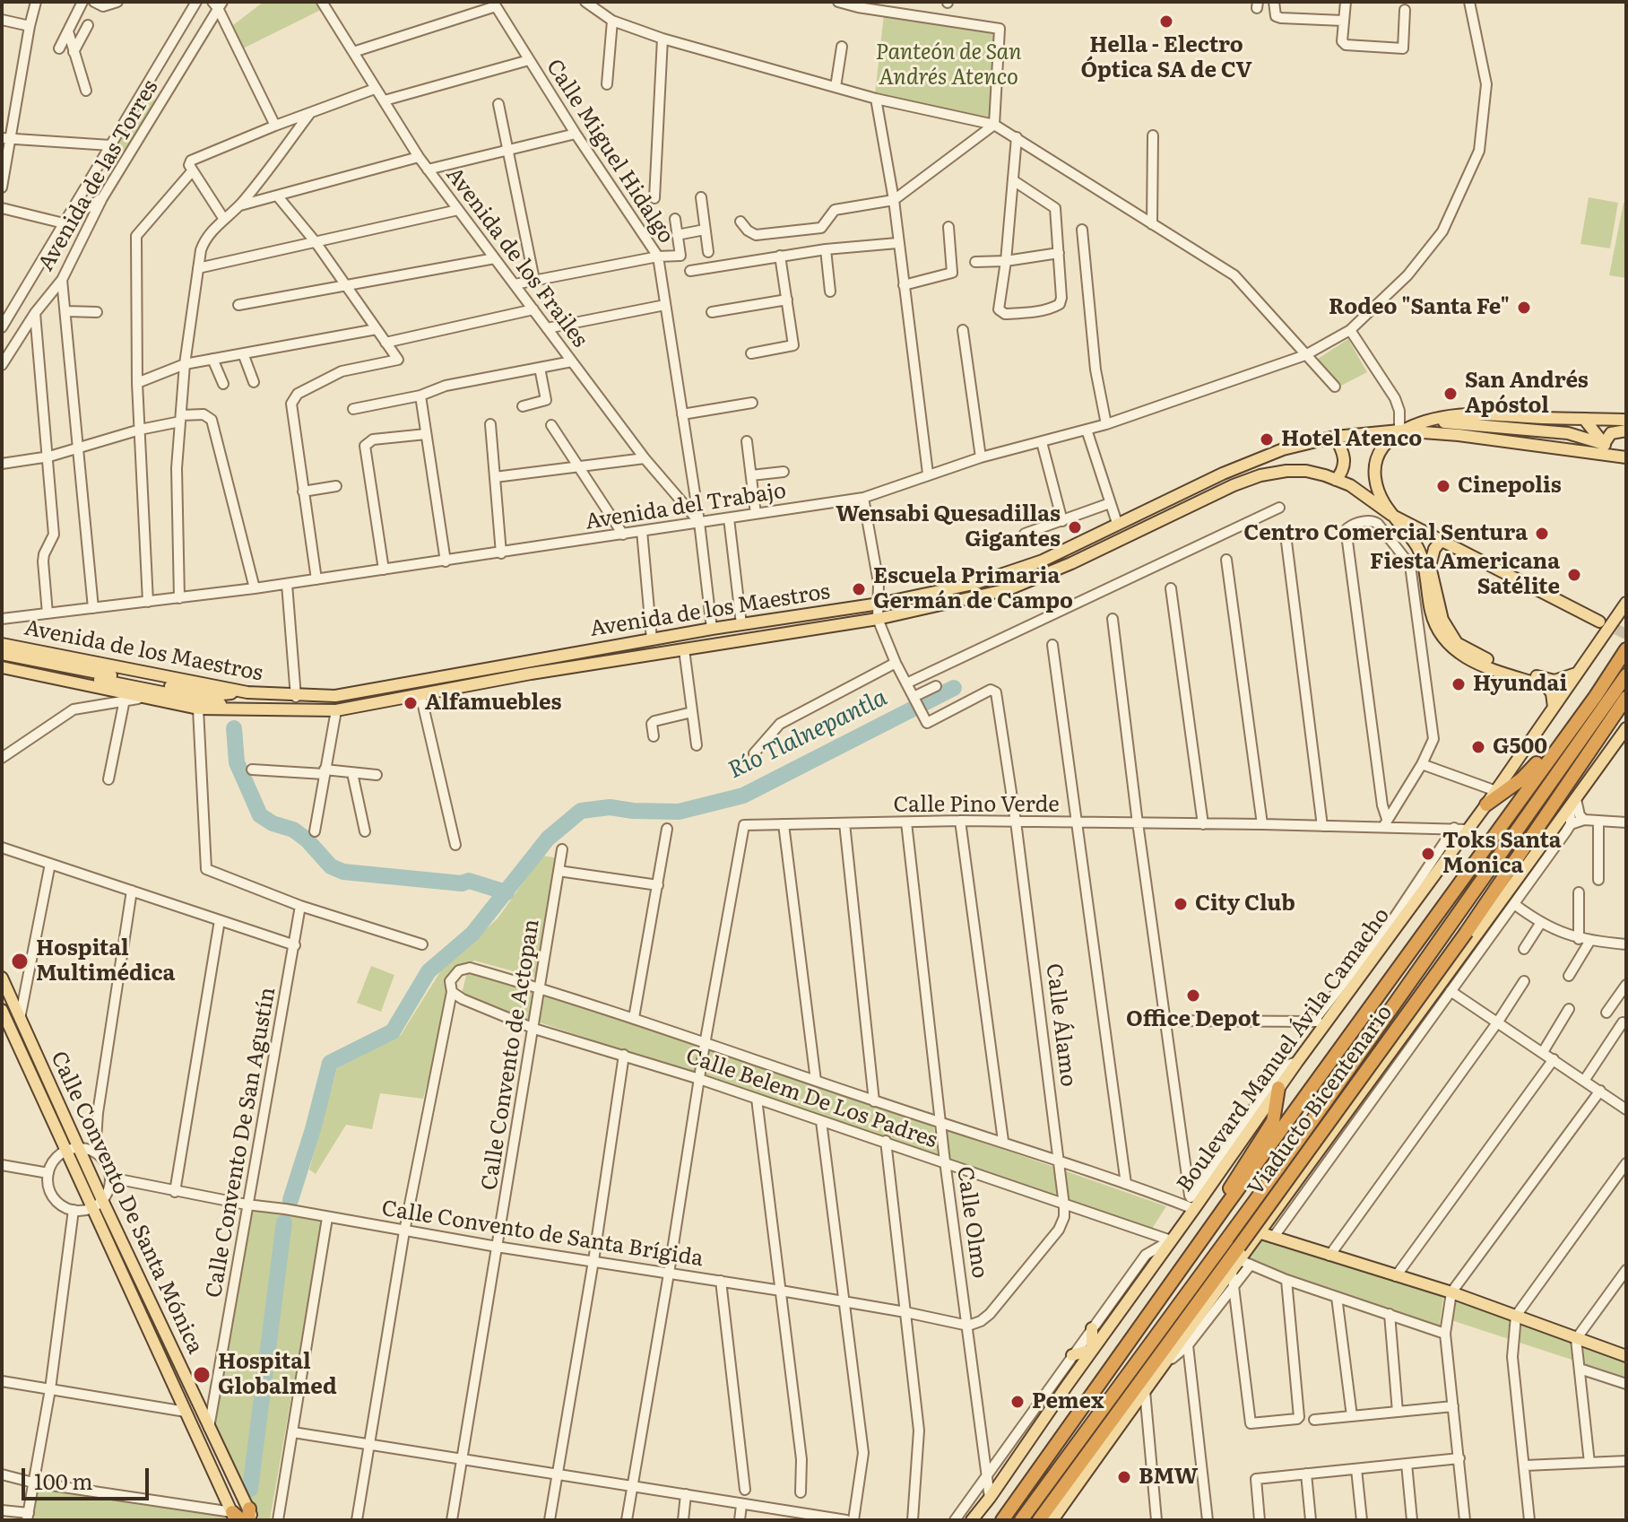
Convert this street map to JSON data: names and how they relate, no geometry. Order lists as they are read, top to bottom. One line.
{"streets":{"highway":["Boulevard Manuel Ávila Camacho","Viaducto Bicentenario"],"main road":["Avenida de los Maestros","Calle Convento De Santa Mónica"],"street":["Calle Miguel Hidalgo","Avenida de las Torres","Avenida de los Frailes","Avenida del Trabajo","Calle Pino Verde","Calle Álamo","Calle Convento de Actopan","Calle Belem De Los Padres","Calle Convento De San Agustín","Calle Olmo","Calle Convento de Santa Brígida"]},"crossings":[["Calle Miguel Hidalgo","Avenida de los Frailes"],["Calle Miguel Hidalgo","Avenida del Trabajo"],["Calle Miguel Hidalgo","Avenida de los Maestros"],["Avenida de los Frailes","Avenida del Trabajo"],["Calle Pino Verde","Calle Álamo"],["Calle Pino Verde","Boulevard Manuel Ávila Camacho"],["Calle Pino Verde","Calle Belem De Los Padres"],["Calle Pino Verde","Calle Olmo"],["Calle Pino Verde","Calle Convento de Santa Brígida"],["Calle Álamo","Calle Belem De Los Padres"],["Calle Álamo","Calle Olmo"],["Calle Álamo","Calle Convento de Santa Brígida"],["Boulevard Manuel Ávila Camacho","Calle Belem De Los Padres"],["Boulevard Manuel Ávila Camacho","Calle Olmo"],["Calle Convento de Actopan","Calle Belem De Los Padres"],["Calle Convento de Actopan","Calle Convento de Santa Brígida"],["Calle Belem De Los Padres","Calle Olmo"],["Calle Convento De San Agustín","Calle Convento De Santa Mónica"],["Calle Convento De San Agustín","Calle Convento de Santa Brígida"],["Calle Olmo","Calle Convento de Santa Brígida"]],"water":["Río Tlalnepantla"],"parks":["Panteón de San Andrés Atenco"],"places":["Hella - Electro Óptica SA de CV","Rodeo \"Santa Fe\"","San Andrés Apóstol","Hotel Atenco","Cinepolis","Wensabi Quesadillas Gigantes","Centro Comercial Sentura","Fiesta Americana Satélite","Escuela Primaria Germán de Campo","Hyundai","Alfamuebles","G500","Toks Santa Monica","City Club","Hospital Multimédica","Office Depot","Hospital Globalmed","Pemex","BMW"],"scale_bar":"100 m"}
